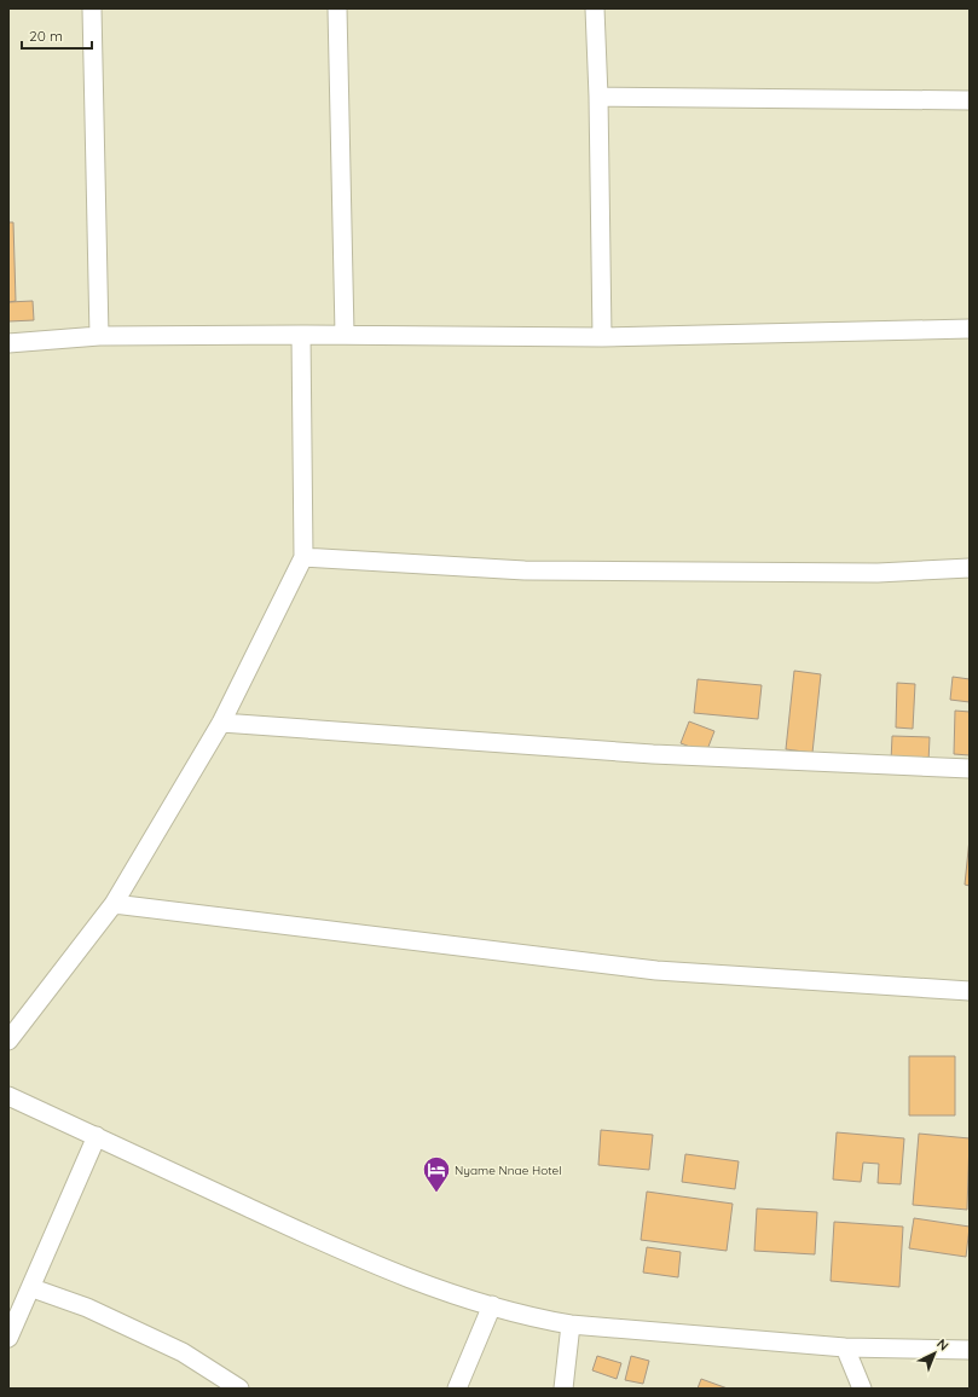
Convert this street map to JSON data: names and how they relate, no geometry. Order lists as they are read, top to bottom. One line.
{"places":{"hotel":["Nyame Nnae Hotel"]},"scale_bar":"20 m","north":"top right"}
